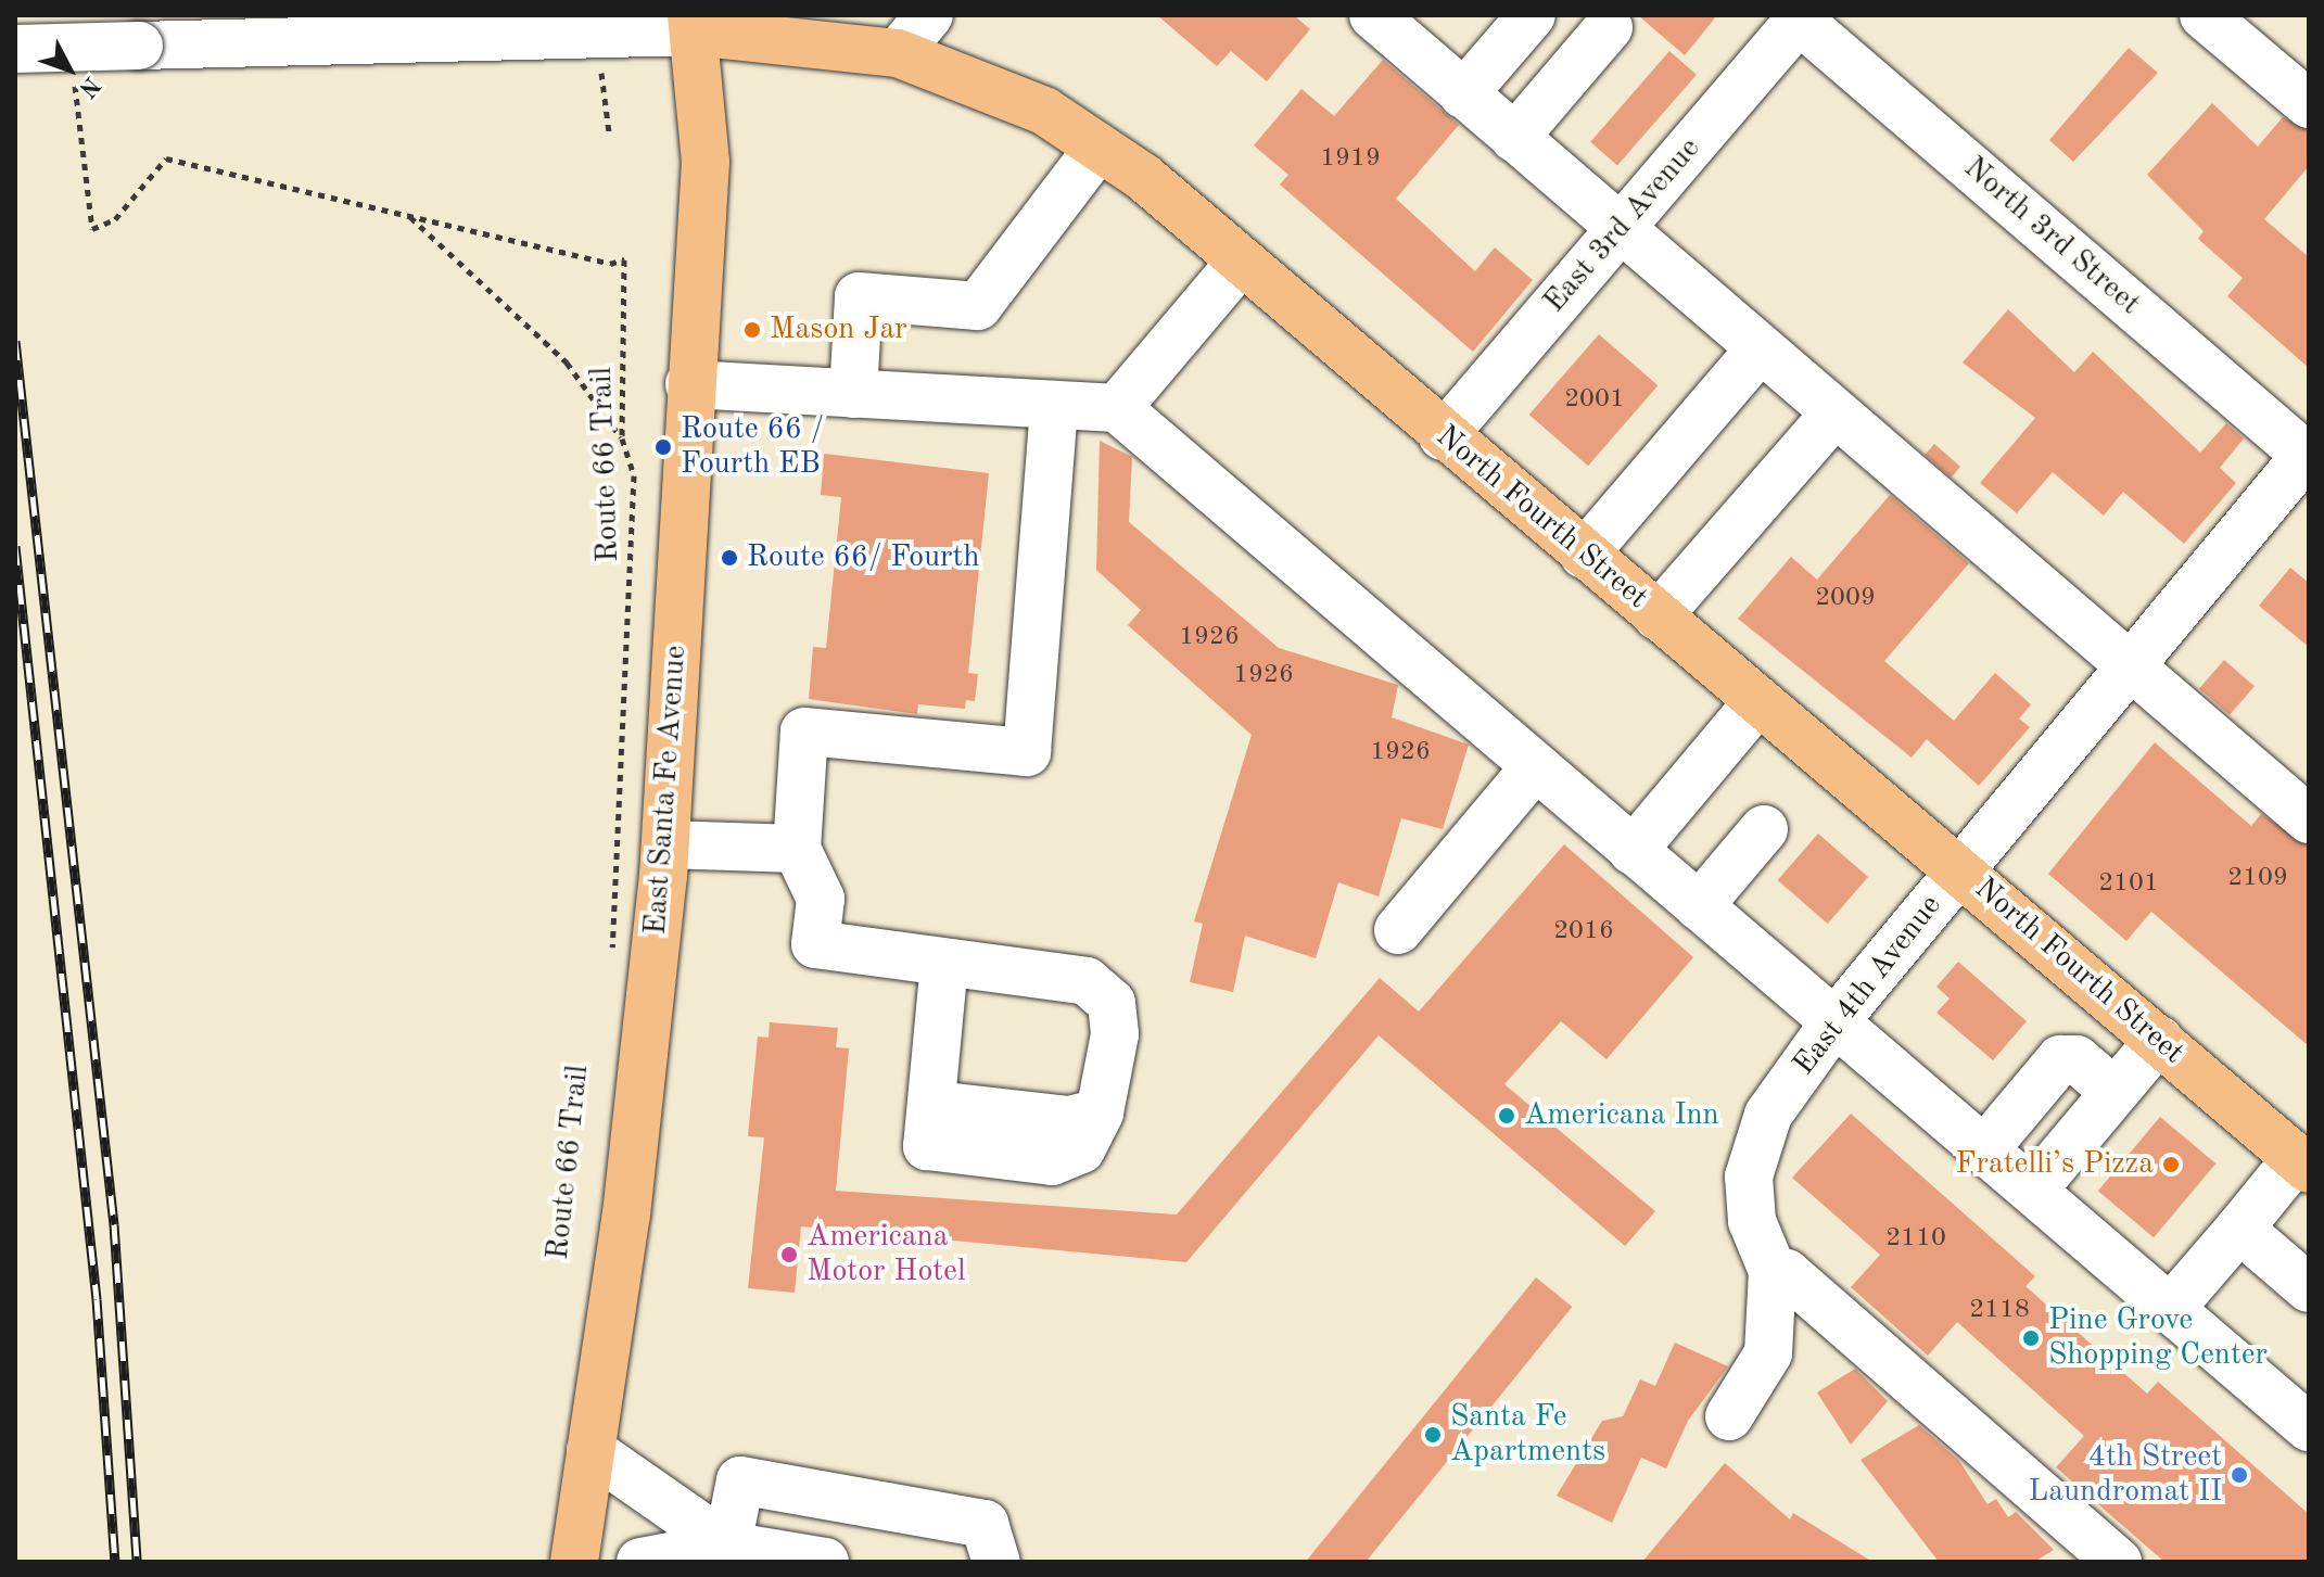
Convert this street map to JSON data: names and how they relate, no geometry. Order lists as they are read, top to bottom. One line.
{"streets":{"main road":["North Fourth Street","East Santa Fe Avenue"],"street":["East 3rd Avenue","North 3rd Street","East 4th Avenue"],"path":["Route 66 Trail"]},"crossings":[["East 3rd Avenue","North 3rd Street"],["East 3rd Avenue","North Fourth Street"],["North 3rd Street","East 4th Avenue"],["North Fourth Street","East Santa Fe Avenue"],["North Fourth Street","East 4th Avenue"]],"places":["Mason Jar","Route 66 / Fourth EB","Route 66/ Fourth","Americana Inn","Fratelli’s Pizza","Americana Motor Hotel","Pine Grove Shopping Center","Santa Fe Apartments","4th Street Laundromat II"],"house_numbers":["1919","2001","2009","1926","1926","1926","2109","2101","2016","2110","2118"],"north":"bottom right"}
